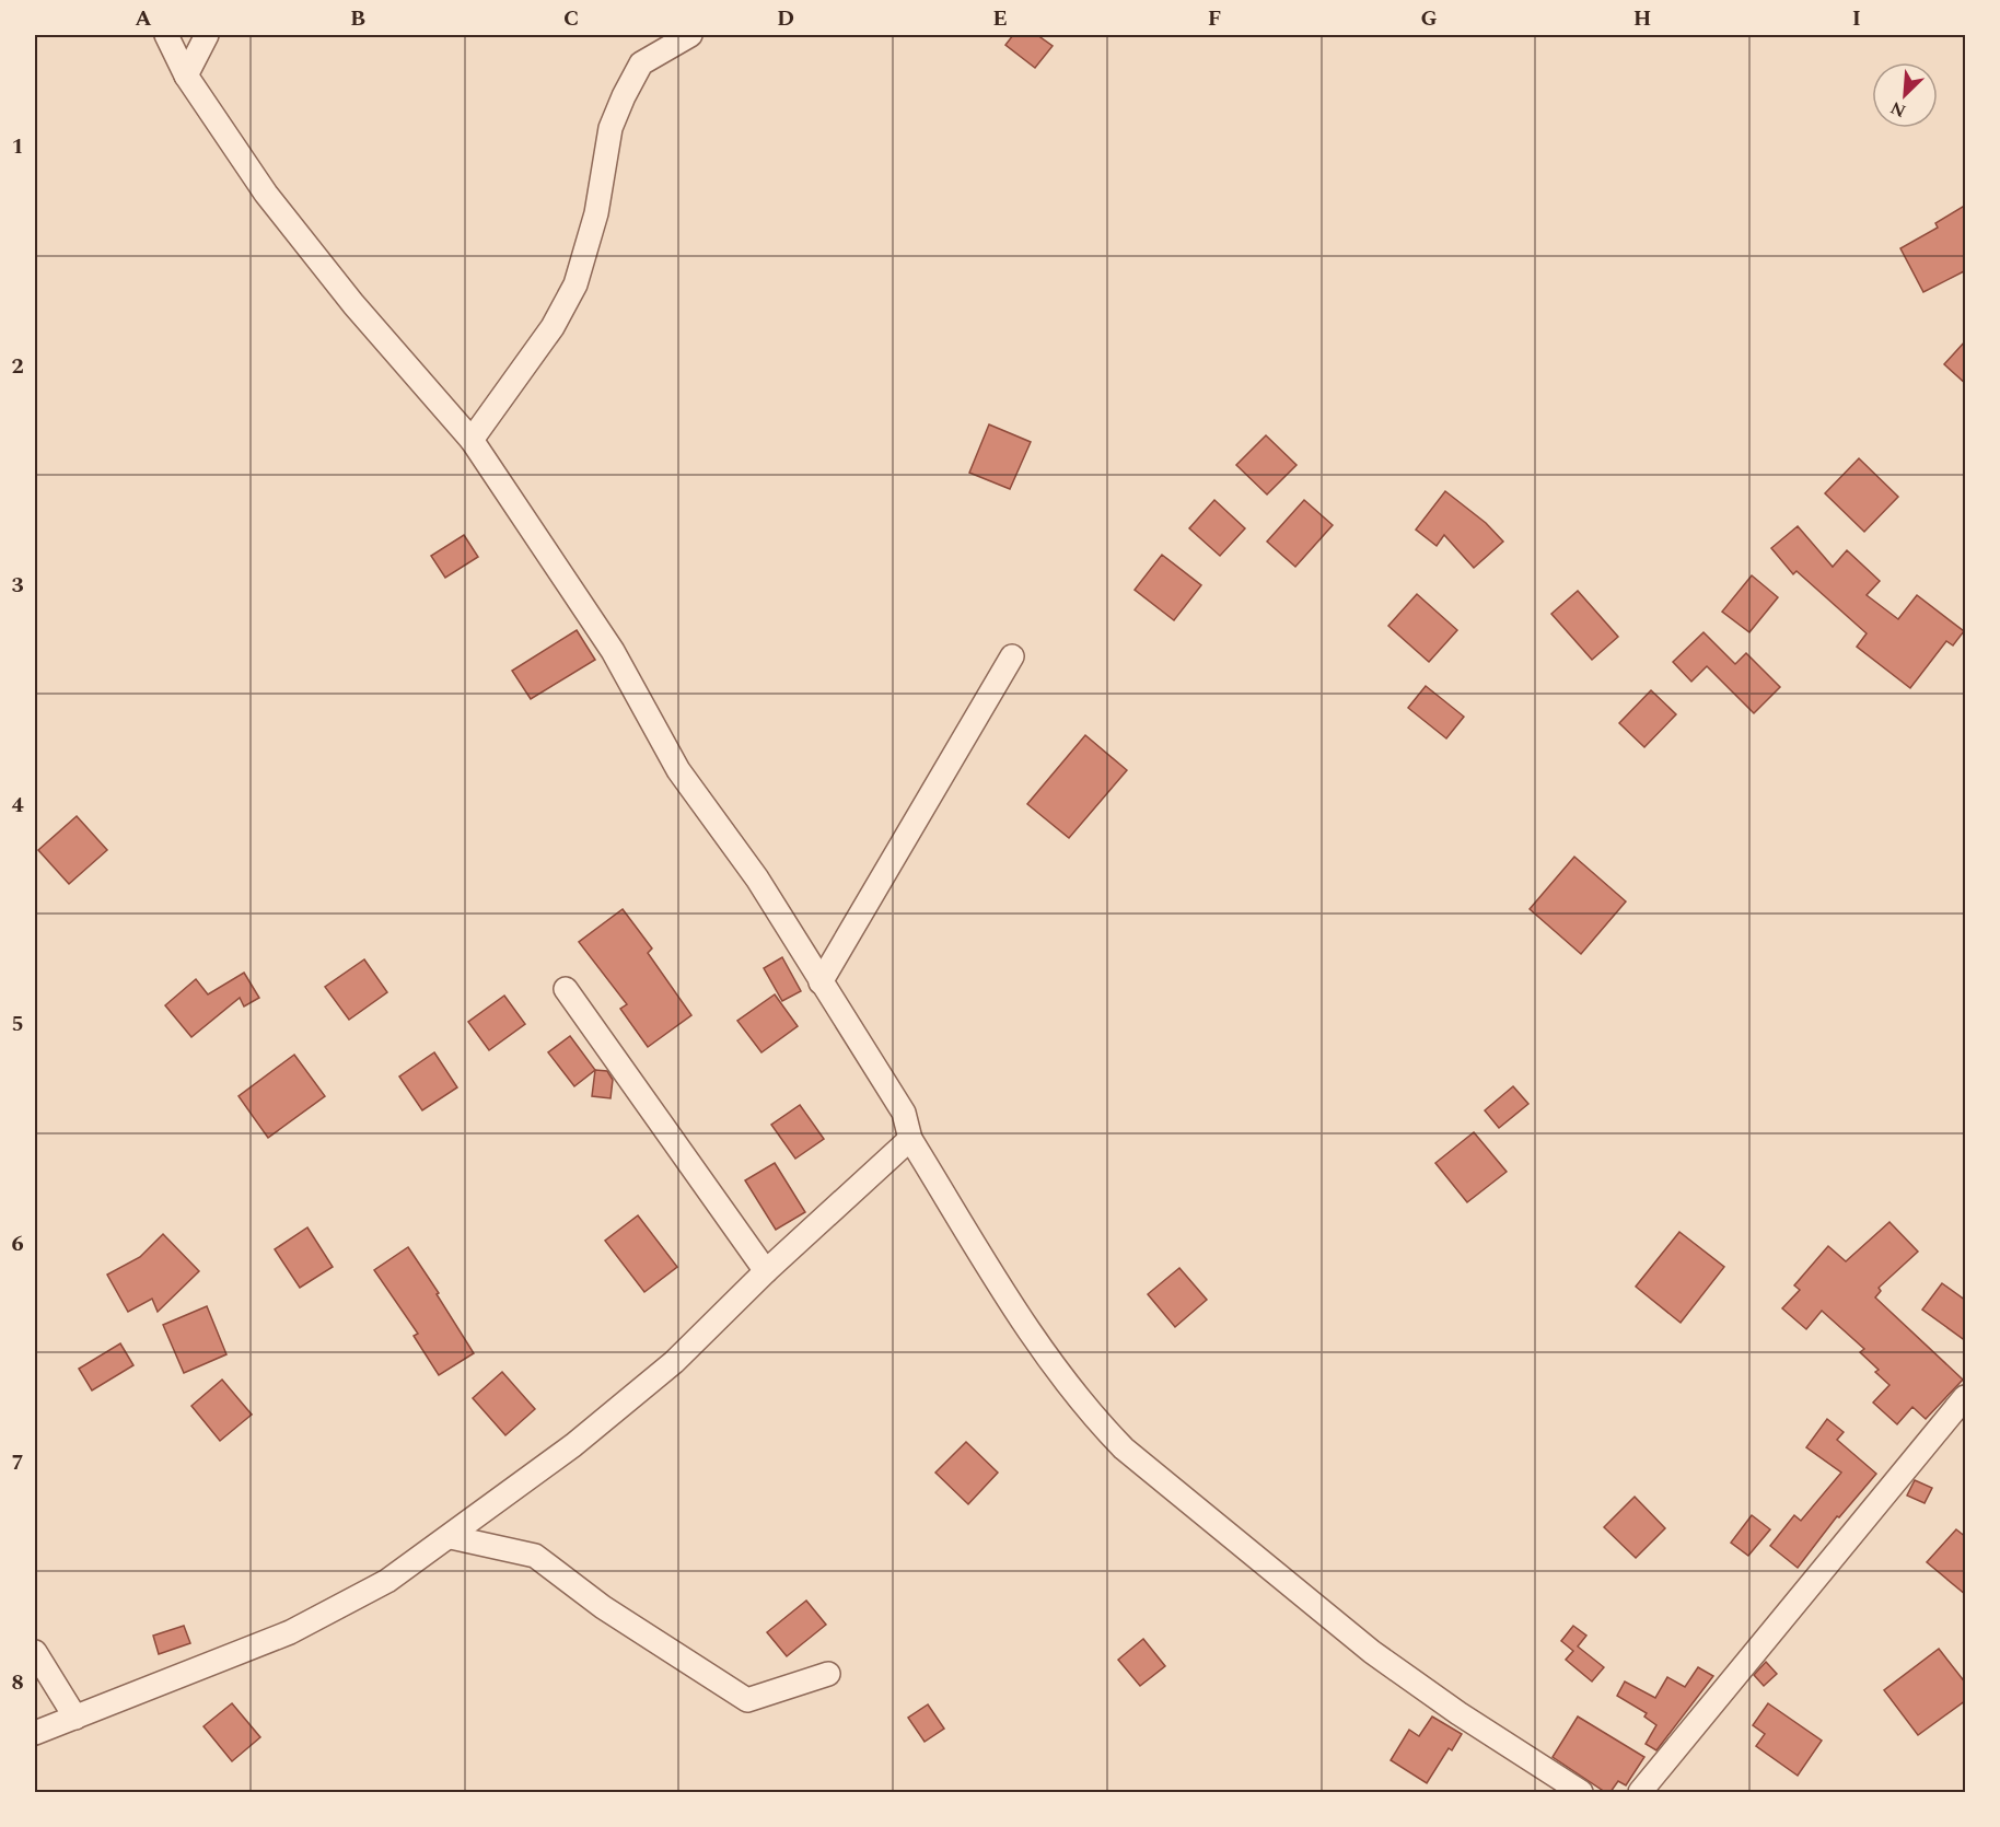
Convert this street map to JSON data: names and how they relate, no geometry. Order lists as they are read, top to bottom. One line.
{"north":"bottom left","grid":{"columns":["A","B","C","D","E","F","G","H","I"],"rows":["1","2","3","4","5","6","7","8"]}}
